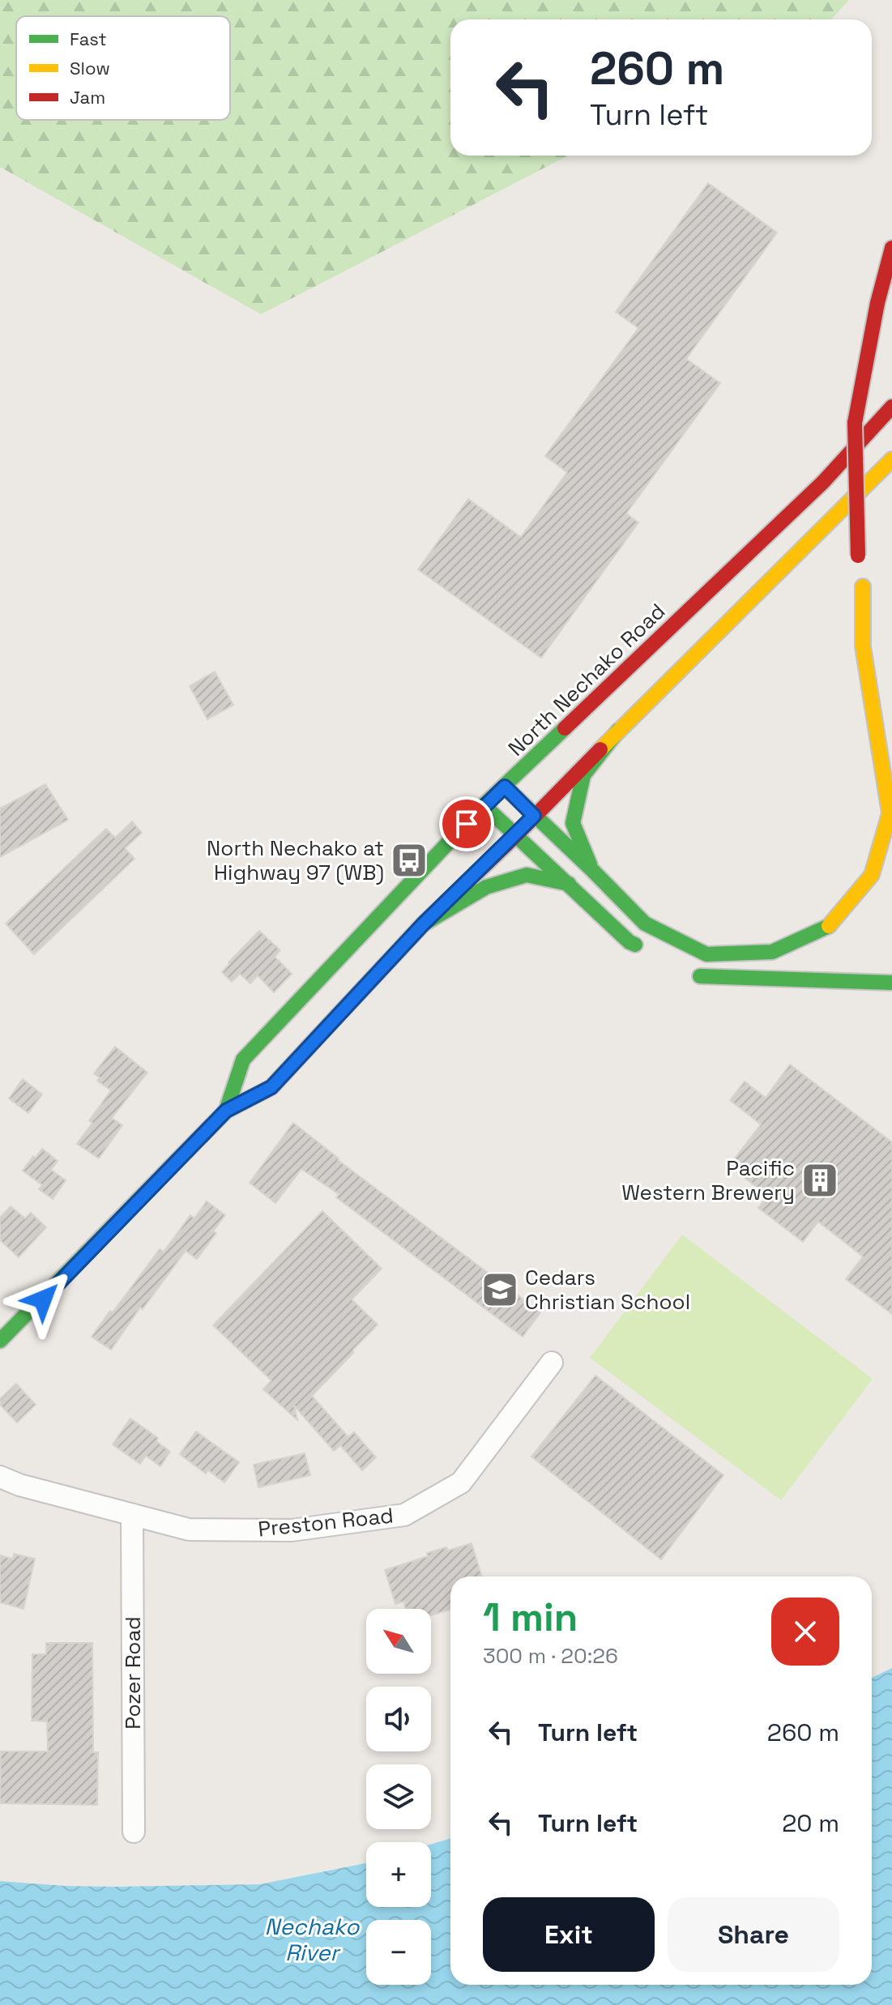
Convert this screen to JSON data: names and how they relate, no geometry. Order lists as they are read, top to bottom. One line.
{"streets":{"main road":["North Nechako Road"],"street":["Preston Road","Pozer Road"]},"crossings":[["Preston Road","Pozer Road"]],"water":["Nechako River"],"places":{"bus stop":["North Nechako at Highway 97 (WB)"],"building":["Pacific Western Brewery"],"school or university":["Cedars Christian School"]},"legend":["Fast","Slow","Jam"],"north":"top left","page":{"turn":["260 m","Turn left"],"heading":["1 min","300 m · 20:26"],"map_buttons":["+","−"],"list":[{"name":"Turn left","value":"260 m"},{"name":"Turn left","value":"20 m"}],"buttons":["Exit","Share"]}}
